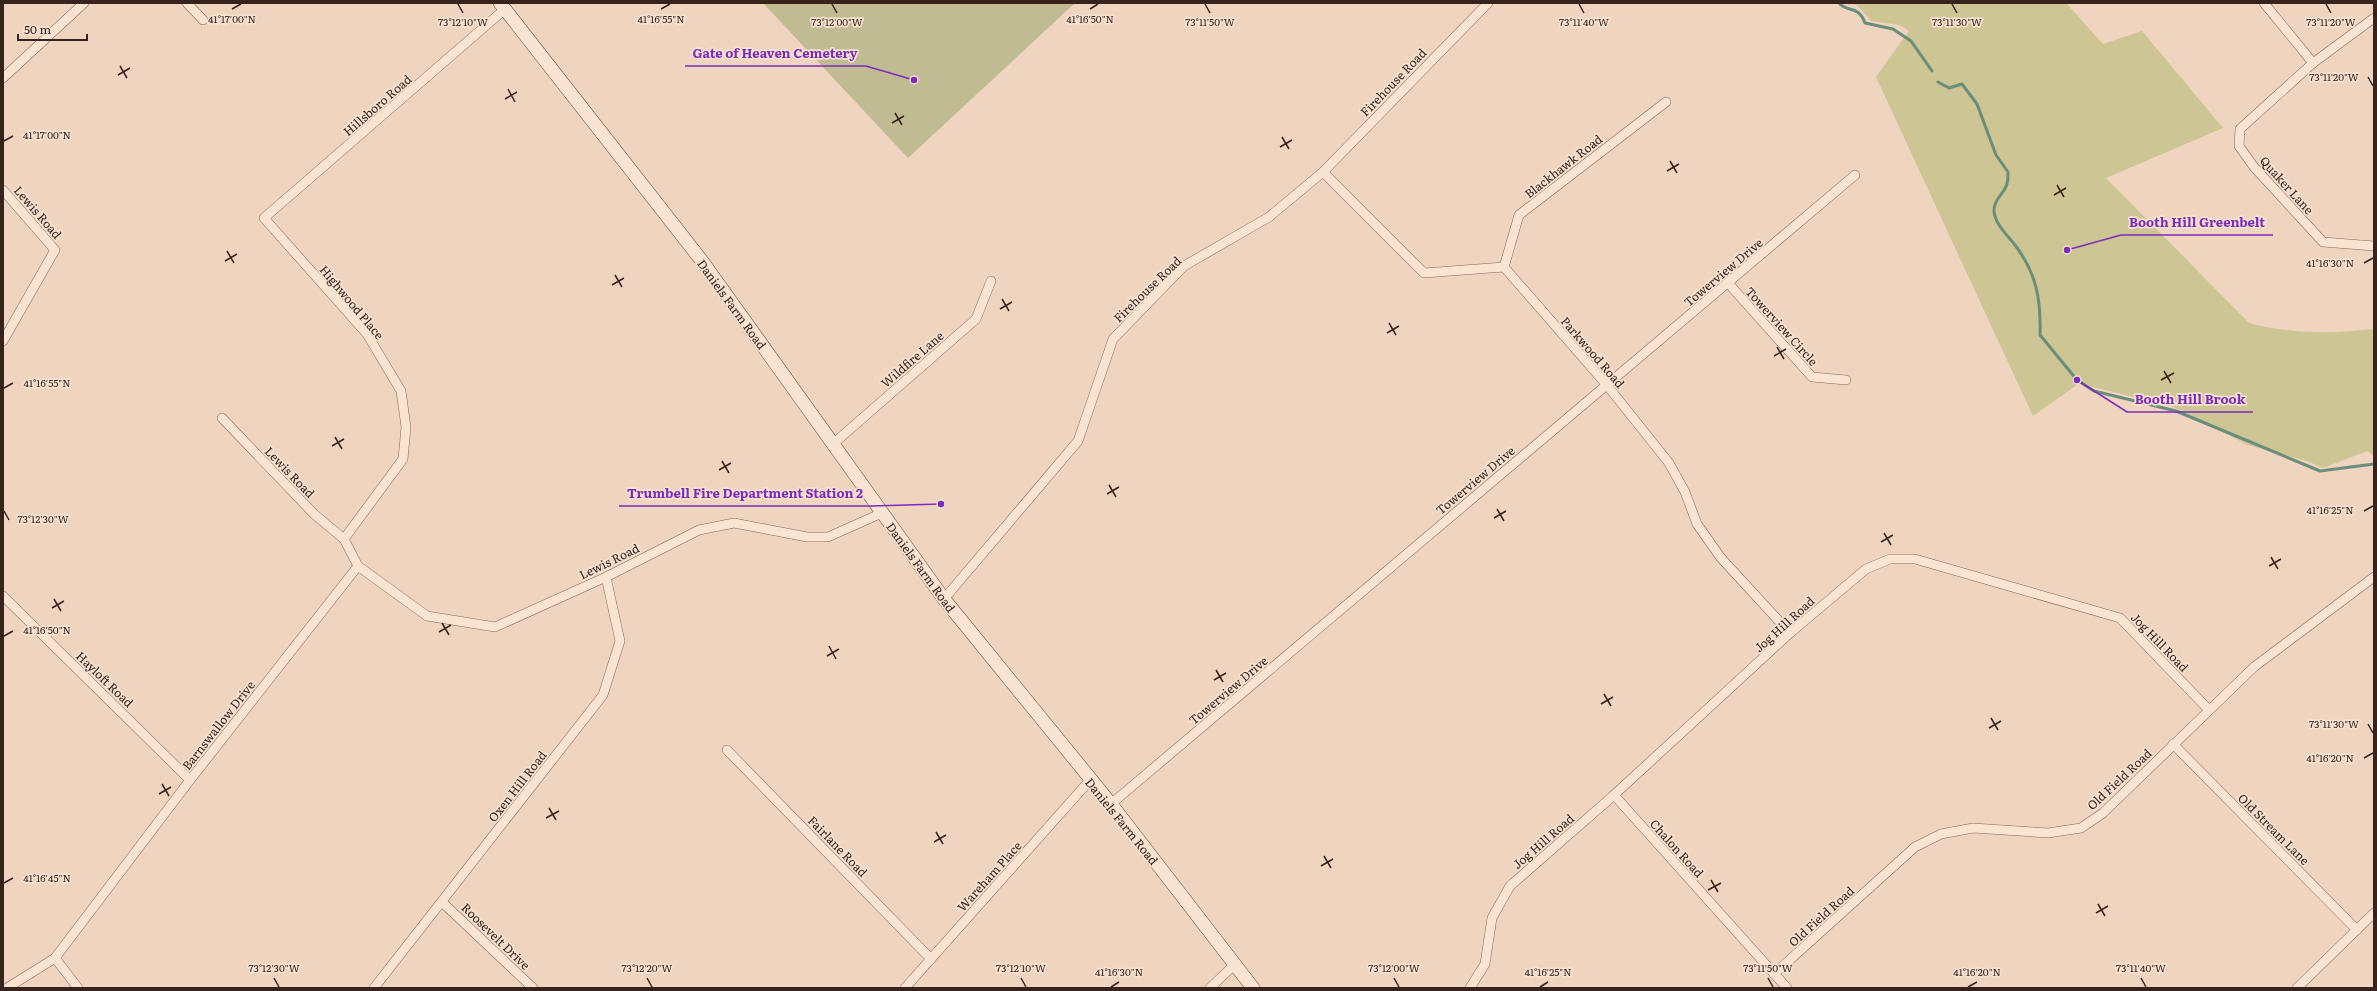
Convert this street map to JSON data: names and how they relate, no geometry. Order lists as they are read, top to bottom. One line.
{"streets":{"main road":["Daniels Farm Road"],"street":["Firehouse Road","Hillsboro Road","Blackhawk Road","Quaker Lane","Lewis Road","Towerview Drive","Highwood Place","Towerview Circle","Parkwood Road","Wildfire Lane","Jog Hill Road","Hayloft Road","Barnswallow Drive","Old Field Road","Oxen Hill Road","Old Stream Lane","Fairlane Road","Chalon Road","Wareham Place","Roosevelt Drive"]},"crossings":[["Firehouse Road","Daniels Farm Road"],["Hillsboro Road","Highwood Place"],["Hillsboro Road","Daniels Farm Road"],["Blackhawk Road","Parkwood Road"],["Lewis Road","Highwood Place"],["Lewis Road","Daniels Farm Road"],["Lewis Road","Barnswallow Drive"],["Lewis Road","Oxen Hill Road"],["Towerview Drive","Daniels Farm Road"],["Towerview Drive","Towerview Circle"],["Towerview Drive","Parkwood Road"],["Daniels Farm Road","Wildfire Lane"],["Daniels Farm Road","Wareham Place"],["Parkwood Road","Jog Hill Road"],["Jog Hill Road","Old Field Road"],["Jog Hill Road","Chalon Road"],["Hayloft Road","Barnswallow Drive"],["Old Field Road","Old Stream Lane"],["Old Field Road","Chalon Road"],["Oxen Hill Road","Roosevelt Drive"],["Fairlane Road","Wareham Place"]],"places":["Gate of Heaven Cemetery","Booth Hill Greenbelt","Booth Hill Brook","Trumbell Fire Department Station 2"],"scale_bar":"50 m","coordinates":["41°17'00\"N","41°16'55\"N","41°16'50\"N","73°12'10\"W","73°12'00\"W","73°11'50\"W","73°11'40\"W","73°11'20\"W","73°11'30\"W","41°16'30\"N","41°16'25\"N","73°12'30\"W","41°16'20\"N","41°16'45\"N","73°12'20\"W"]}
